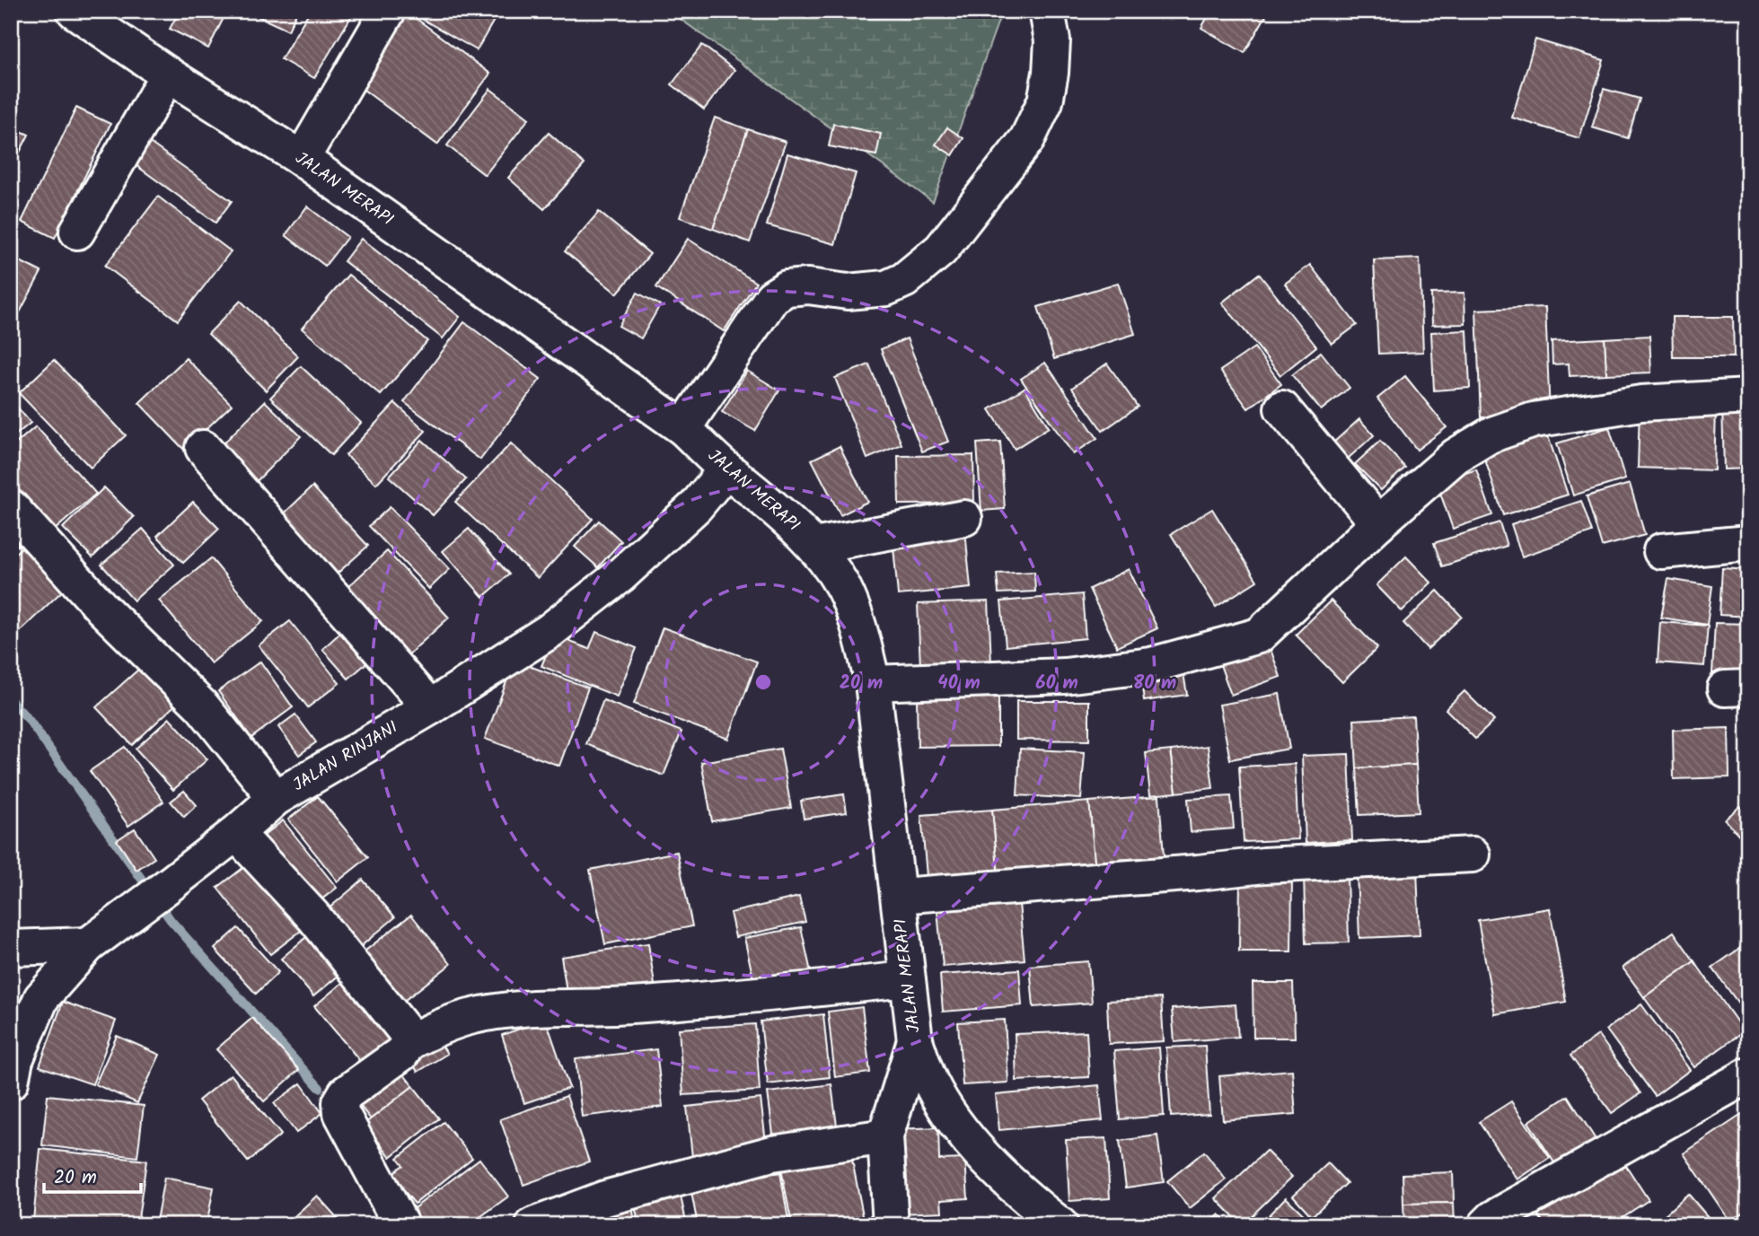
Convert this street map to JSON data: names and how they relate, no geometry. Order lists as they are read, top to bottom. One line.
{"streets":{"street":["JALAN MERAPI","JALAN RINJANI"]},"crossings":[["JALAN MERAPI","JALAN RINJANI"]],"scale_bar":"20 m","rings":["20 m","40 m","60 m","80 m"]}
